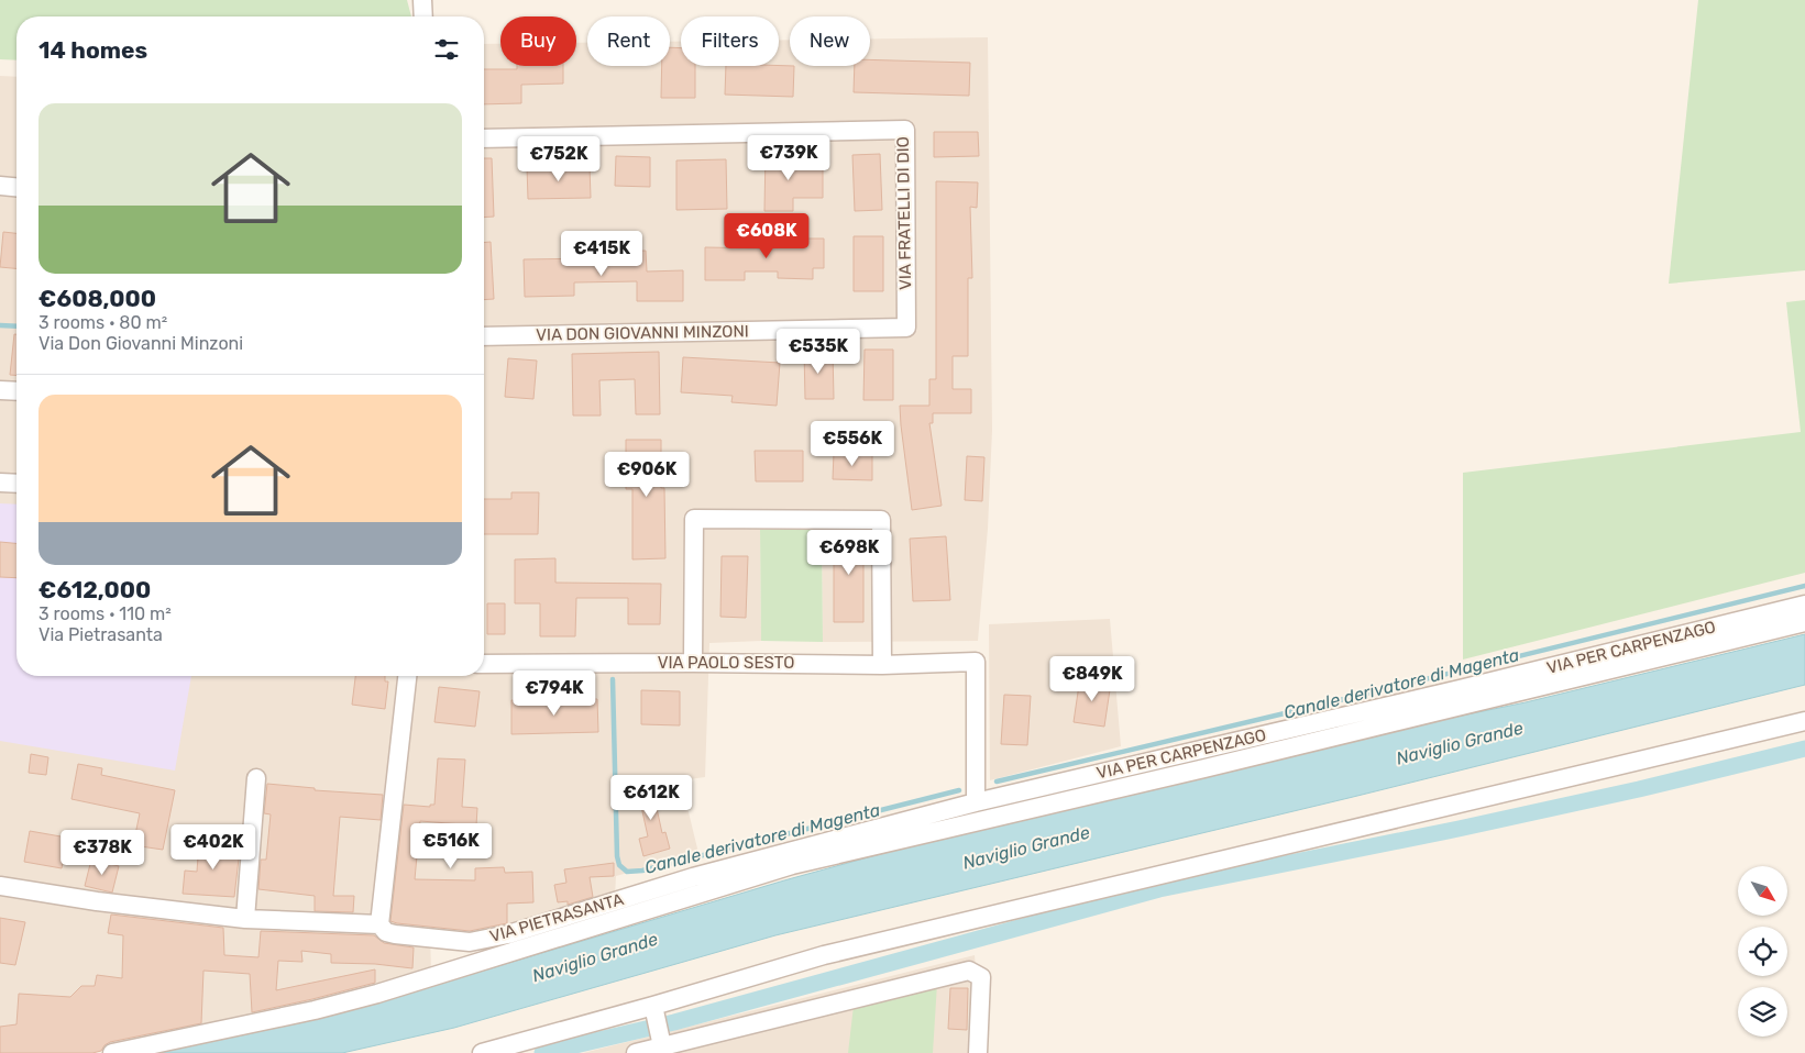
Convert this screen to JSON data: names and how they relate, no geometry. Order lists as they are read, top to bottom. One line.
{"streets":{"street":["VIA FRATELLI DI DIO","VIA DON GIOVANNI MINZONI","VIA PER CARPENZAGO","VIA PAOLO SESTO","VIA PIETRASANTA"]},"crossings":[["VIA FRATELLI DI DIO","VIA DON GIOVANNI MINZONI"],["VIA PER CARPENZAGO","VIA PAOLO SESTO"],["VIA PER CARPENZAGO","VIA PIETRASANTA"],["VIA PAOLO SESTO","VIA PIETRASANTA"]],"water":["Canale derivatore di Magenta","Naviglio Grande"],"north":"bottom right","page":{"chip":["Buy","Rent","Filters","New"],"heading":"14 homes","list":[{"name":"€608,000","note":"3 rooms · 80 m² · Via Don Giovanni Minzoni"},{"name":"€612,000","note":"3 rooms · 110 m² · Via Pietrasanta"}],"price":["€739K","€752K","€608K","€415K","€535K","€556K","€906K","€698K","€849K","€794K","€612K","€516K","€402K","€378K"]}}
